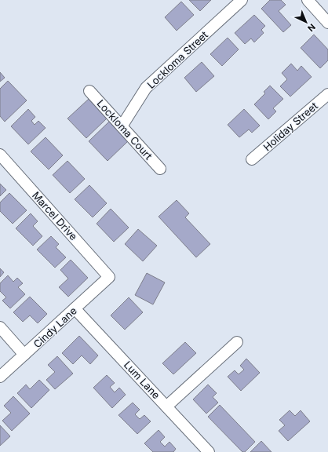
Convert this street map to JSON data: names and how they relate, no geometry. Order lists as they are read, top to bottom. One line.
{"streets":{"street":["Lockloma Street","Holiday Street","Lockloma Court","Marcel Drive","Cindy Lane","Lum Lane"]},"crossings":[["Lockloma Street","Lockloma Court"],["Marcel Drive","Cindy Lane"],["Cindy Lane","Lum Lane"]],"north":"bottom right"}
